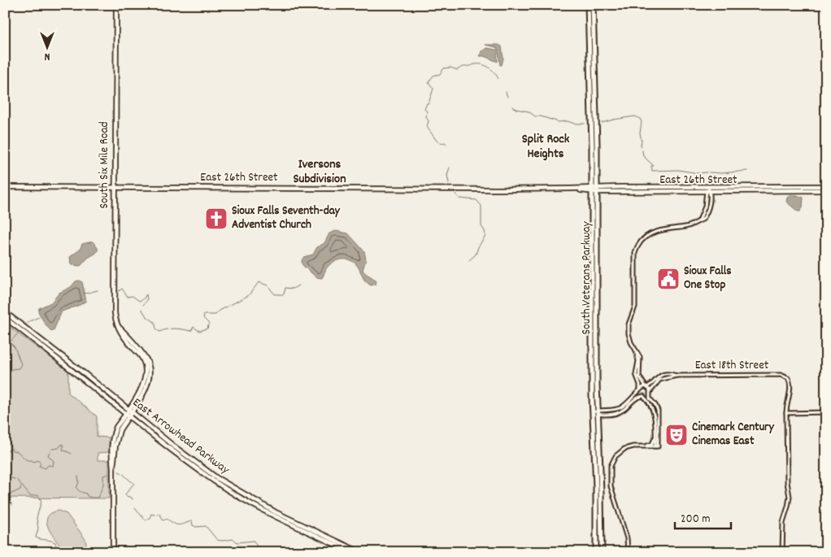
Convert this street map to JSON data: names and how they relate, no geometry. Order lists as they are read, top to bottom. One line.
{"streets":{"highway":["South Veterans Parkway"],"main road":["South Six Mile Road","East 26th Street","East Arrowhead Parkway"],"street":["East 18th Street"]},"crossings":[["South Six Mile Road","East 26th Street"],["South Six Mile Road","East Arrowhead Parkway"],["East 26th Street","South Veterans Parkway"],["South Veterans Parkway","East 18th Street"]],"districts":["Split Rock Heights","Iversons Subdivision"],"places":{"church":["Sioux Falls Seventh-day Adventist Church"],"public building":["Sioux Falls One Stop"],"theatre":["Cinemark Century Cinemas East"]},"scale_bar":"200 m","north":"bottom"}
